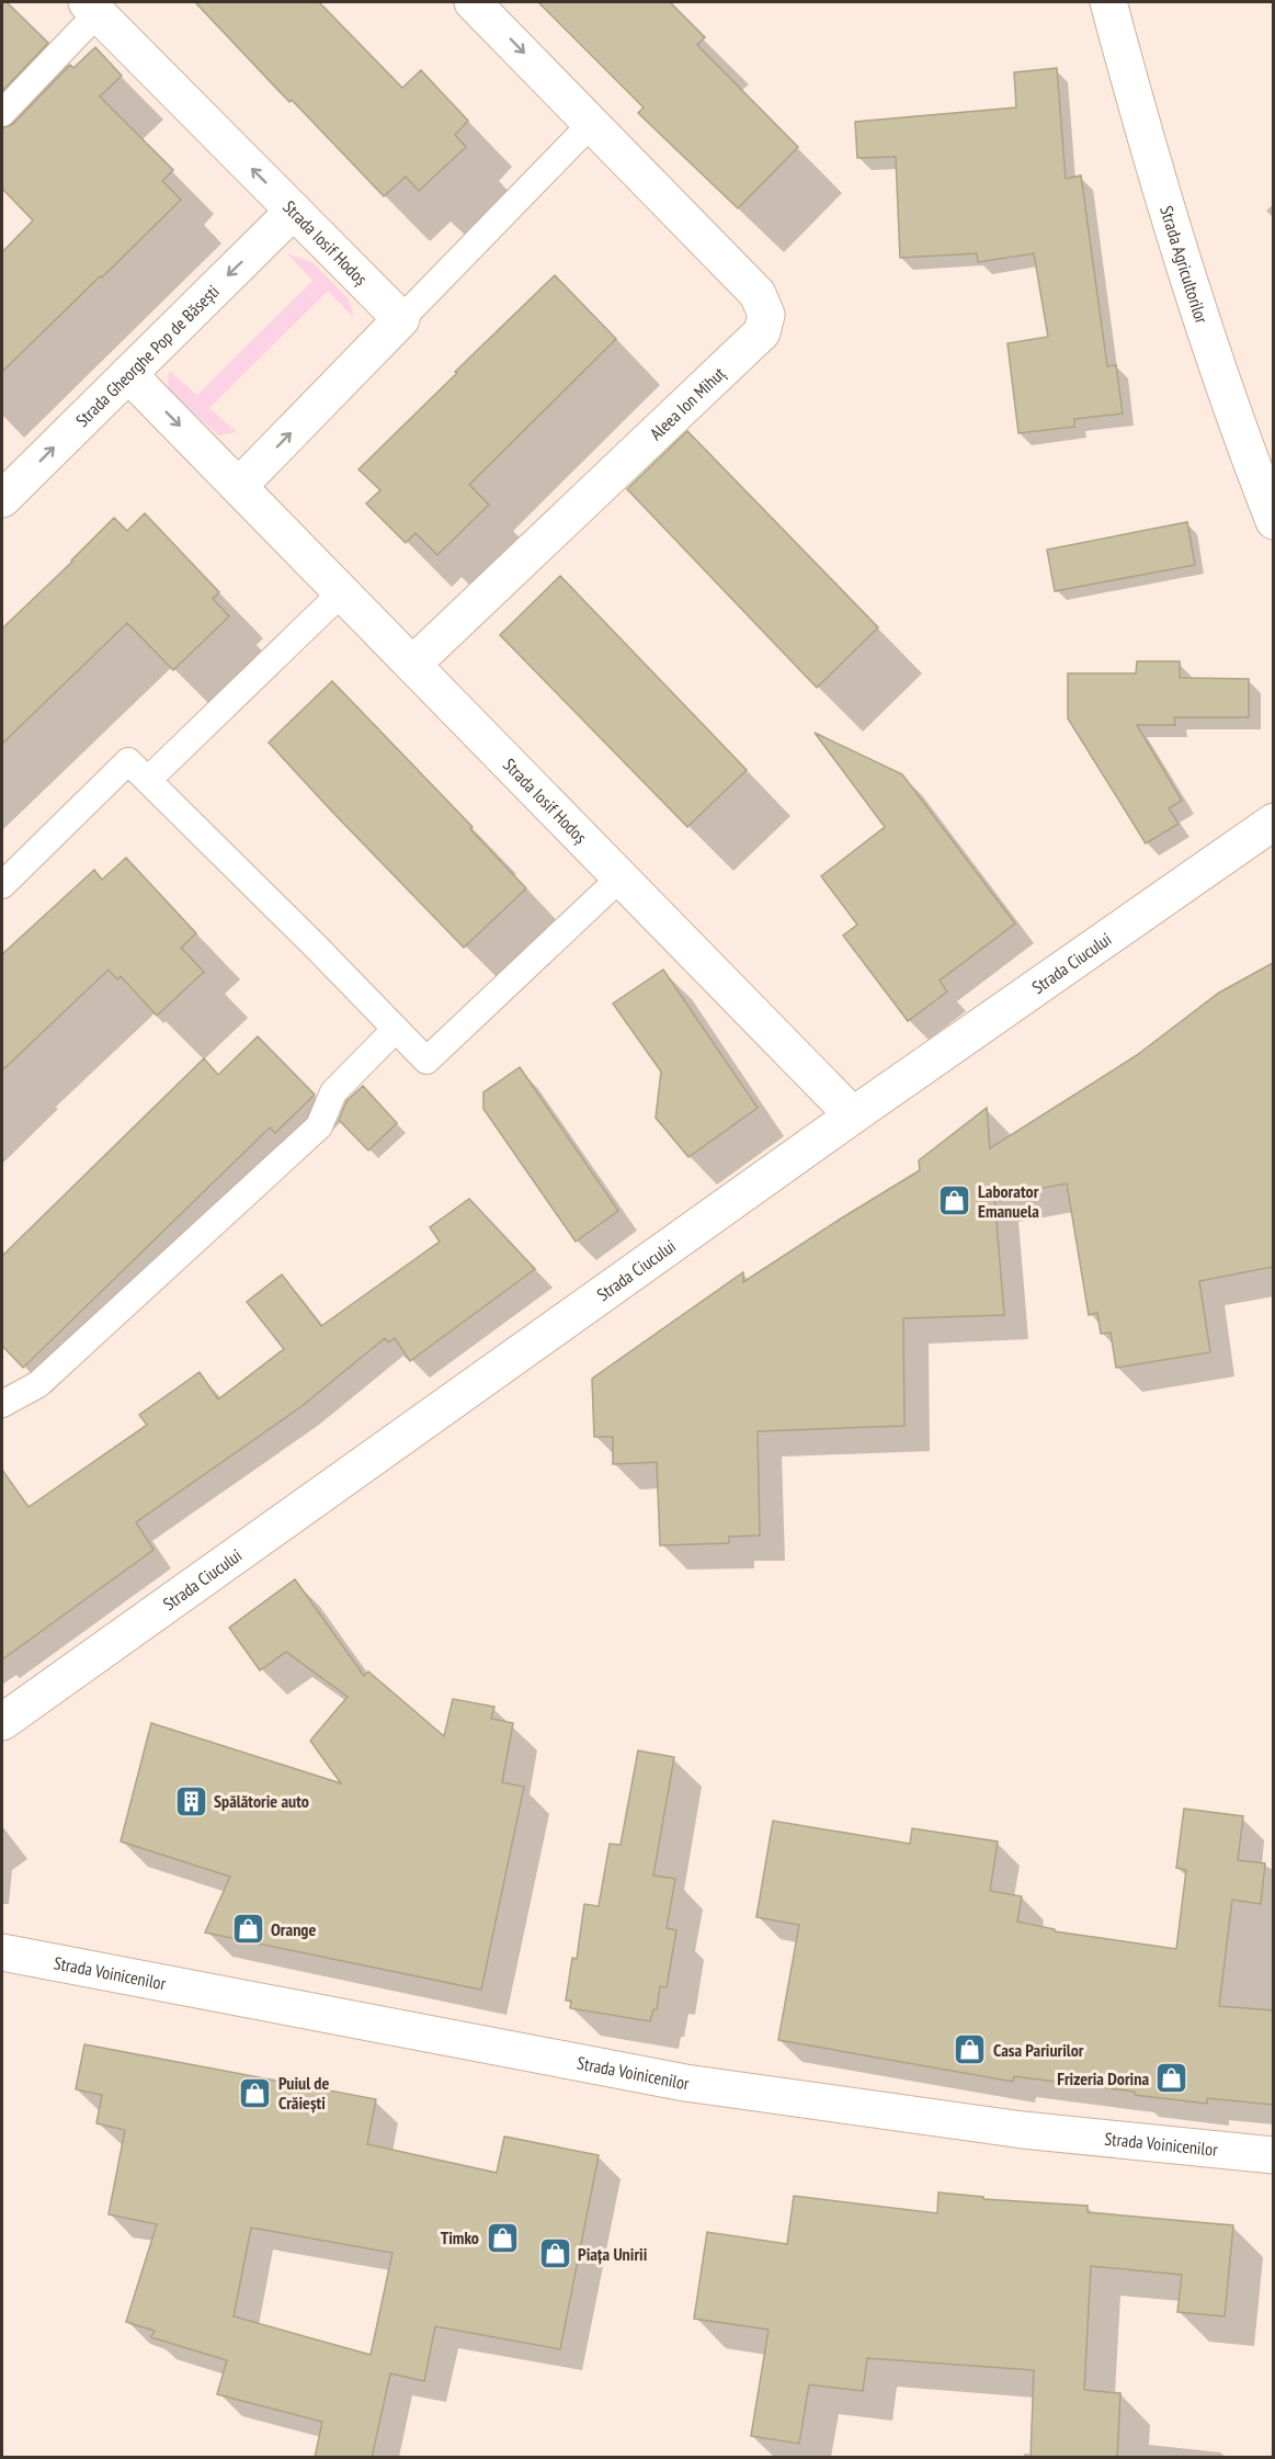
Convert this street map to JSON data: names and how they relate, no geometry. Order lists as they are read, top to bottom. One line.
{"streets":{"street":["Strada Iosif Hodoș","Strada Agricultorilor","Strada Gheorghe Pop de Băsești","Aleea Ion Mihuț","Strada Ciucului","Strada Voinicenilor"]},"crossings":[["Strada Iosif Hodoș","Strada Gheorghe Pop de Băsești"],["Strada Iosif Hodoș","Aleea Ion Mihuț"],["Strada Iosif Hodoș","Strada Ciucului"]],"places":{"shop":["Laborator Emanuela","Orange","Casa Pariurilor","Frizeria Dorina","Puiul de Crăiești","Timko","Piața Unirii"],"building":["Spălătorie auto"]}}
